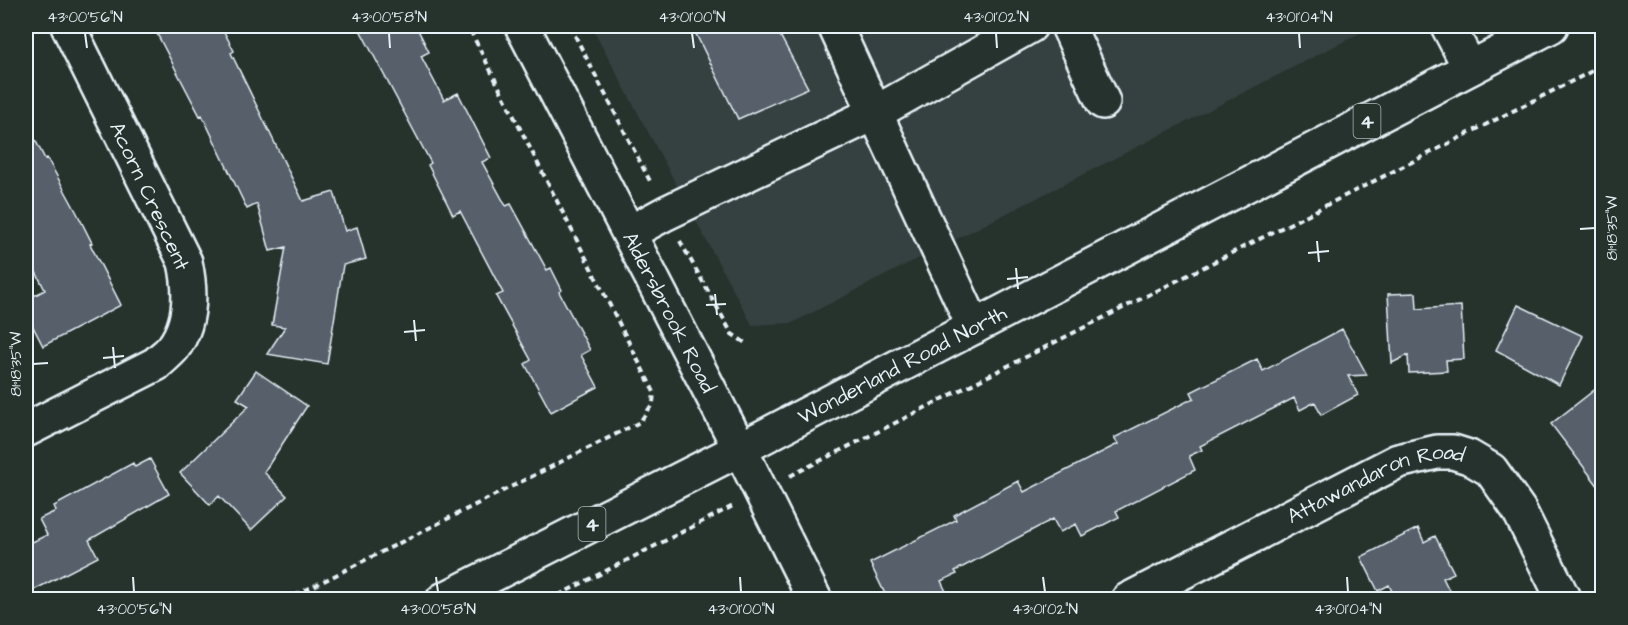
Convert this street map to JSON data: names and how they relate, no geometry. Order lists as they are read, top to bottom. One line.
{"streets":{"street":["4","Acorn Crescent","Aldersbrook Road","Wonderland Road North","Attawandaron Road"]},"crossings":[["Aldersbrook Road","Wonderland Road North"]],"coordinates":["43°00'56\"N","43°00'58\"N","43°01'00\"N","43°01'02\"N","43°01'04\"N","81°18'35\"W"]}
